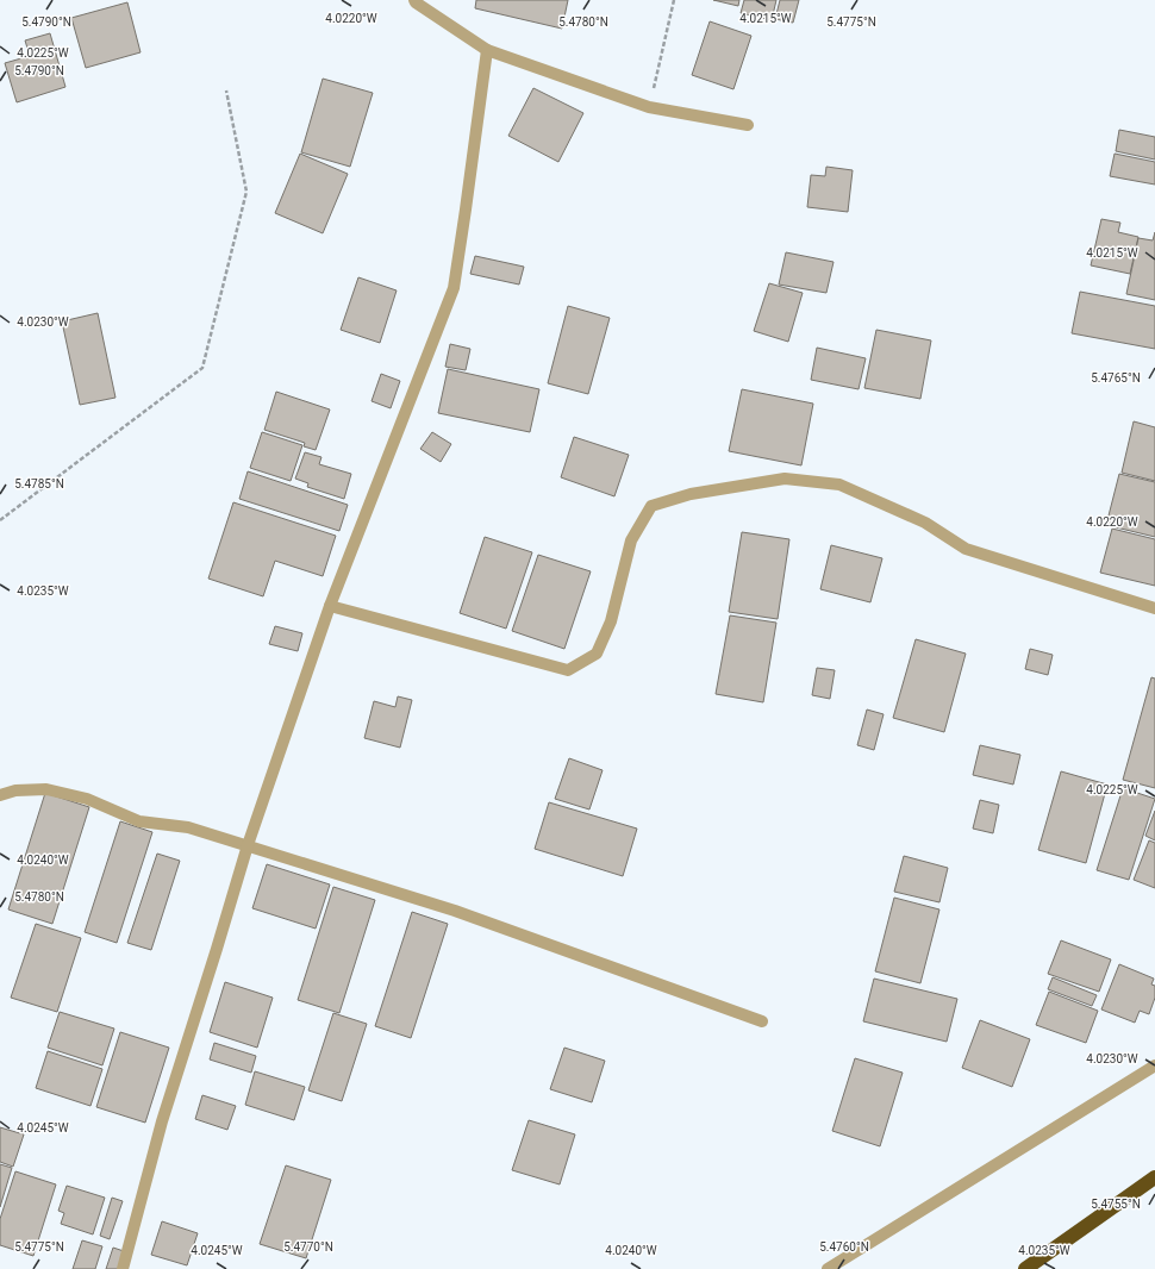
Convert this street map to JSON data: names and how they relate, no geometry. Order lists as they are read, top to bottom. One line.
{"coordinates":["4.0220°W","4.0215°W","5.4790°N","5.4780°N","5.4775°N","4.0225°W","4.0230°W","5.4765°N","5.4785°N","4.0235°W","4.0240°W","4.0245°W","5.4755°N","5.4770°N","5.4760°N"]}
